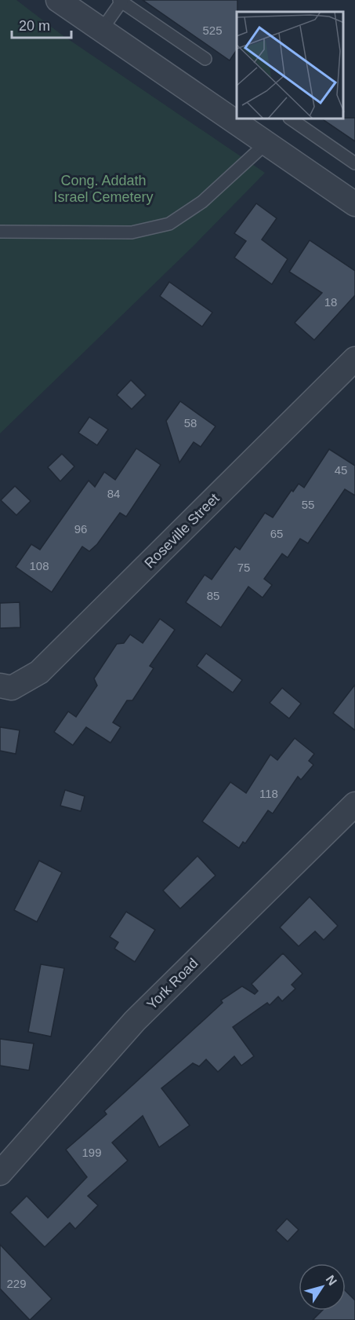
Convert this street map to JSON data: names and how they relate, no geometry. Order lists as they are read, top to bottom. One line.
{"streets":{"street":["Roseville Street","York Road"]},"parks":["Cong. Addath Israel Cemetery"],"house_numbers":["525","18","58","45","84","55","96","65","108","75","85","118","199","229"],"scale_bar":"20 m","north":"top right"}
